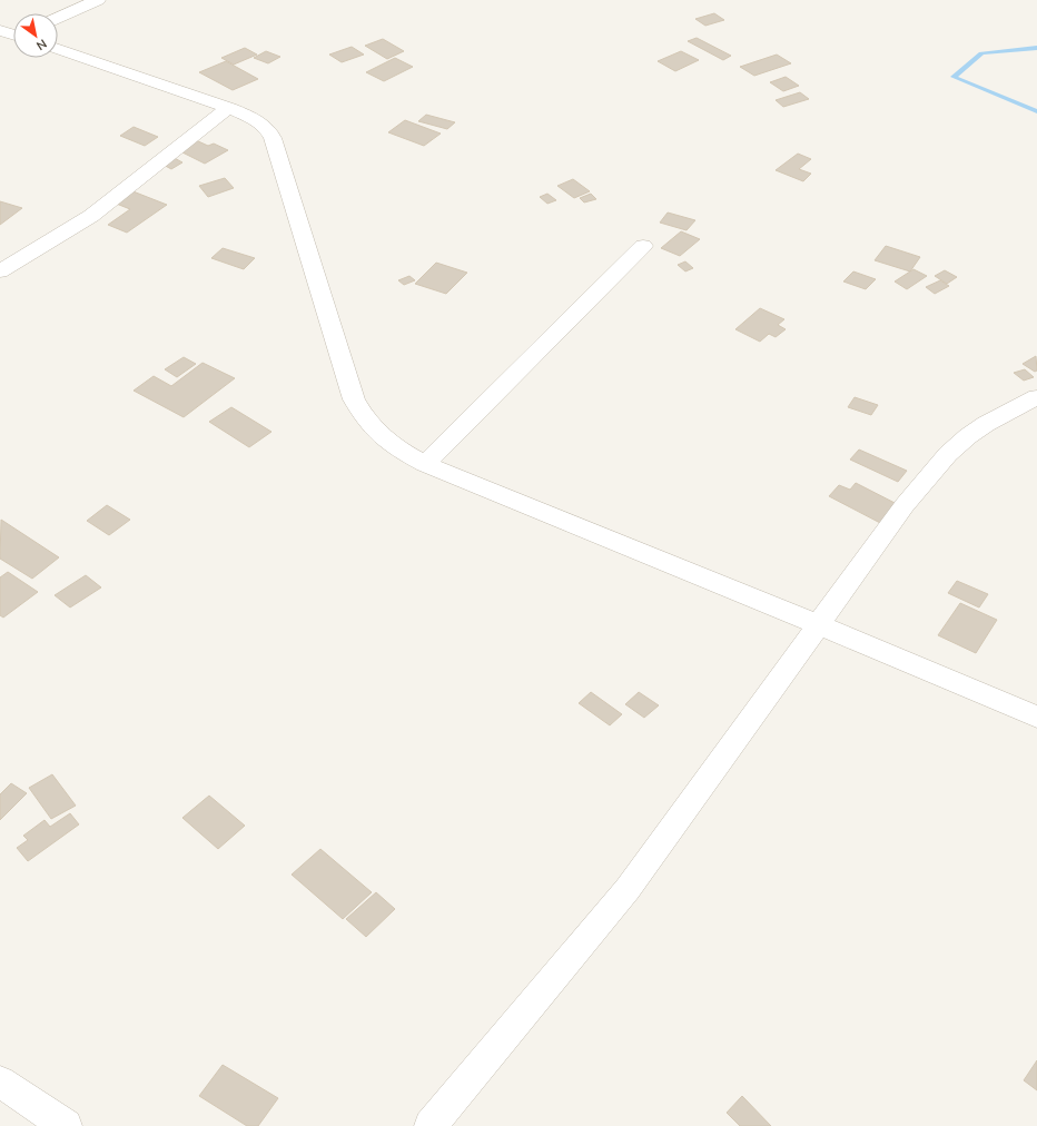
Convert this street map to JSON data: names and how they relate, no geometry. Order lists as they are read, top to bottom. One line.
{"north":"bottom right"}
